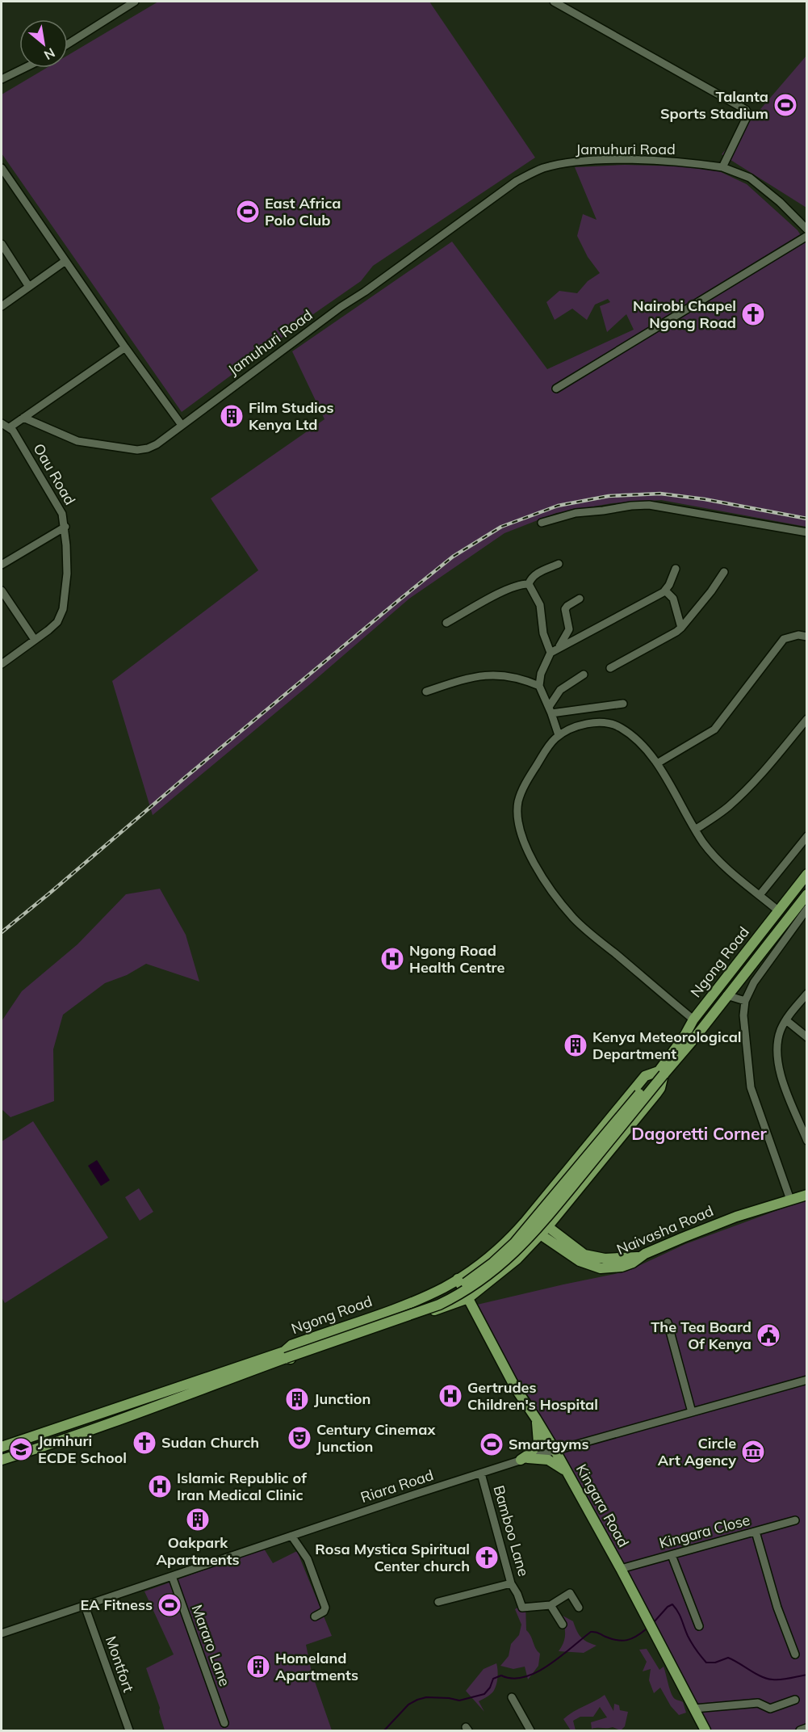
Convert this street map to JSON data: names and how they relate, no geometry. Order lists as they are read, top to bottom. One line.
{"streets":{"main road":["Ngong Road","Naivasha Road","Kingara Road"],"street":["Jamuhuri Road","Oau Road","Riara Road","Bamboo Lane","Kingara Close","Mararo Lane","Montfort"]},"crossings":[["Ngong Road","Naivasha Road"],["Ngong Road","Kingara Road"],["Riara Road","Kingara Road"],["Riara Road","Bamboo Lane"],["Riara Road","Mararo Lane"],["Riara Road","Montfort"],["Kingara Road","Kingara Close"]],"districts":["Dagoretti Corner"],"places":{"sports":["Talanta Sports Stadium","East Africa Polo Club","Smartgyms","EA Fitness"],"church":["Nairobi Chapel Ngong Road","Sudan Church","Rosa Mystica Spiritual Center church"],"building":["Film Studios Kenya Ltd","Kenya Meteorological Department","Junction","Oakpark Apartments","Homeland Apartments"],"hospital":["Ngong Road Health Centre","Gertrudes Children's Hospital","Islamic Republic of Iran Medical Clinic"],"public building":["The Tea Board Of Kenya"],"theatre":["Century Cinemax Junction"],"school or university":["Jamhuri ECDE School"],"museum":["Circle Art Agency"]},"north":"bottom right"}
